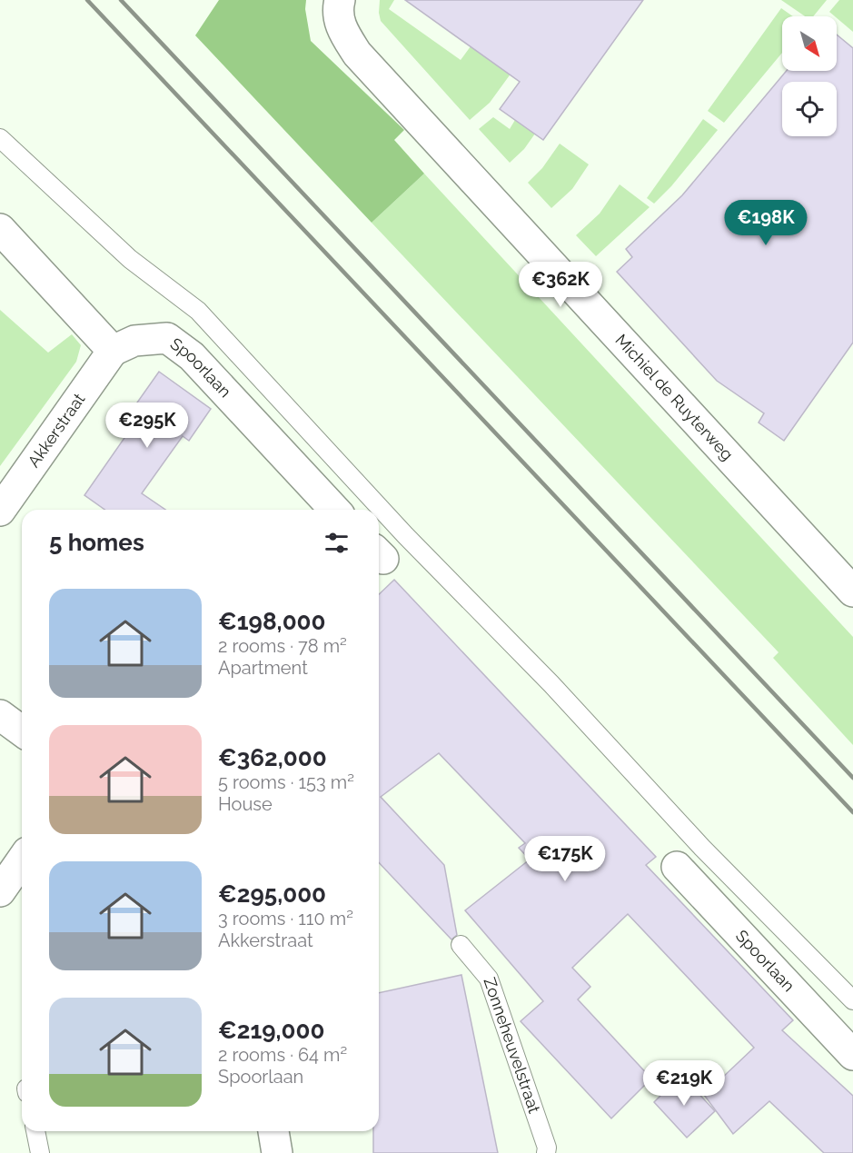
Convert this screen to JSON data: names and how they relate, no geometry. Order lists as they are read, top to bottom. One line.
{"streets":{"street":["Spoorlaan","Michiel de Ruyterweg","Akkerstraat"],"lane":["Zonneheuvelstraat"]},"crossings":[["Spoorlaan","Akkerstraat"]],"north":"bottom right","page":{"price":["€198K","€362K","€295K","€175K","€219K"],"heading":"5 homes","list":[{"name":"€198,000","note":"2 rooms · 78 m² · Apartment"},{"name":"€362,000","note":"5 rooms · 153 m² · House"},{"name":"€295,000","note":"3 rooms · 110 m² · Akkerstraat"},{"name":"€219,000","note":"2 rooms · 64 m² · Spoorlaan"}]}}
